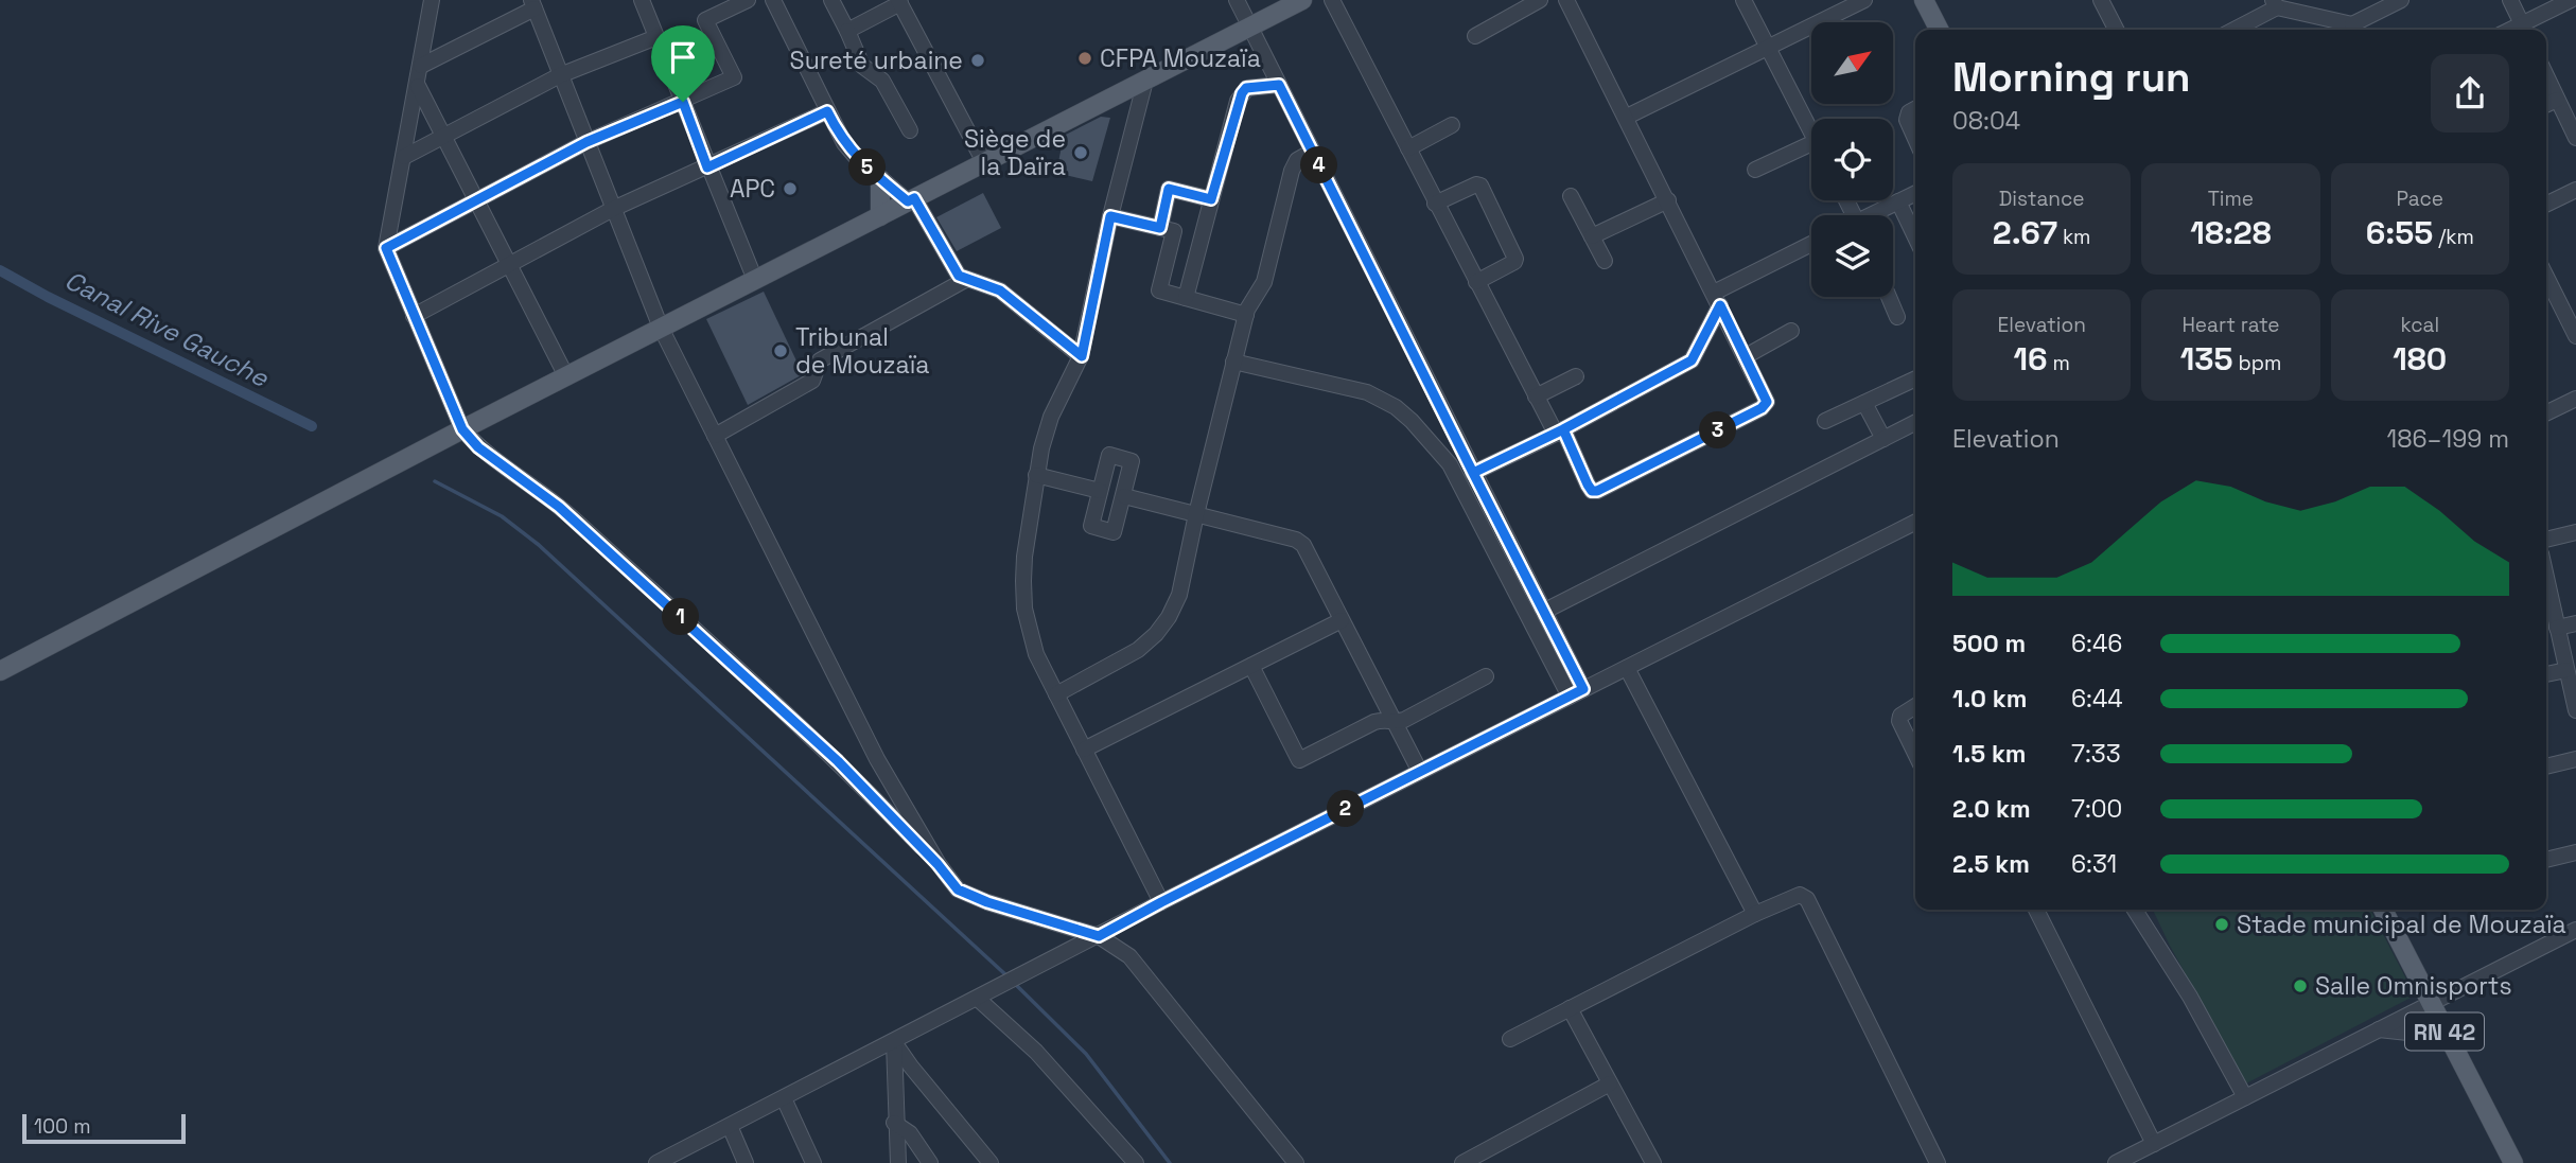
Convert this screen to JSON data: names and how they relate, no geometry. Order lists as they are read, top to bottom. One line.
{"streets":{"main road":["RN 42"]},"water":["Canal Rive Gauche"],"places":["CFPA Mouzaïa","Sureté urbaine","Siège de la Daïra","APC","Tribunal de Mouzaïa","Stade municipal de Mouzaïa","Salle Omnisports"],"scale_bar":"100 m","north":"top right","page":{"heading":["Morning run","08:04"],"pins":["4","5","3","1","2"],"stats":[["Distance","2.67 km"],["Time","18:28"],["Pace","6:55 /km"],["Elevation","16 m"],["Heart rate","135 bpm"],["kcal","180"]],"chart":["Elevation","186–199 m"],"list":[{"name":"500 m","note":"6:46"},{"name":"1.0 km","note":"6:44"},{"name":"1.5 km","note":"7:33"},{"name":"2.0 km","note":"7:00"},{"name":"2.5 km","note":"6:31"}],"scale":"100 m"}}
